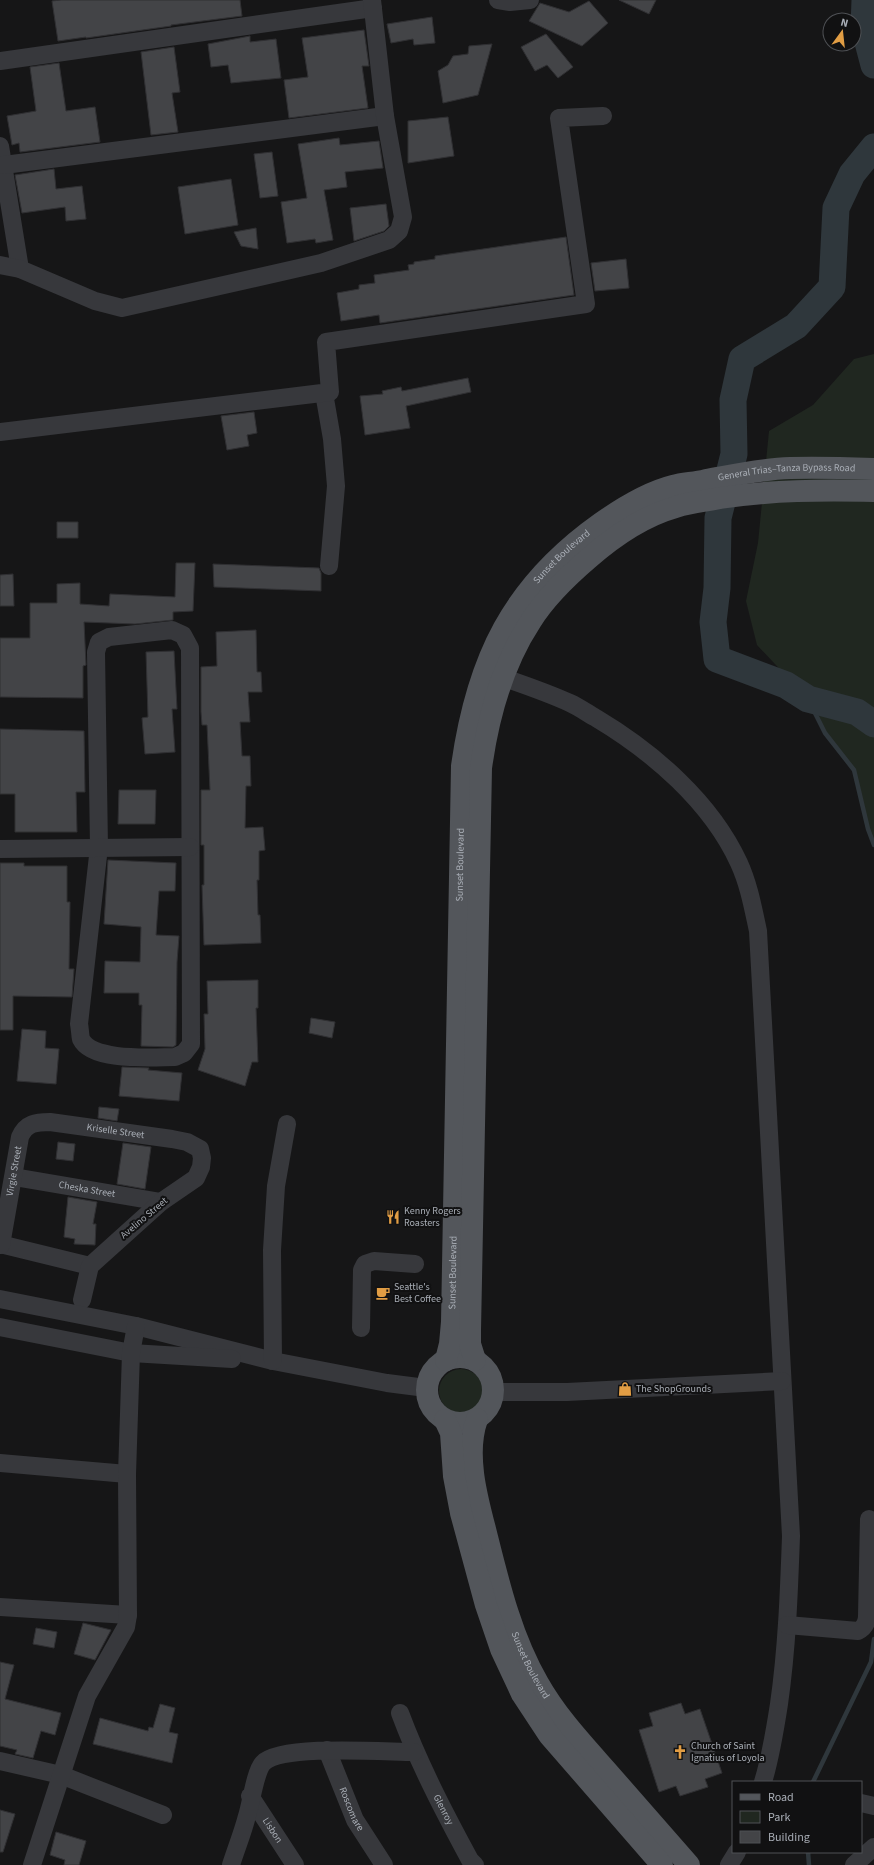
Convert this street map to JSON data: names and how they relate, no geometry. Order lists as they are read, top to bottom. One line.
{"streets":{"main road":["General Trias–Tanza Bypass Road","Sunset Boulevard"],"street":["Kriselle Street","Virgie Street","Cheska Street","Avelino Street","Roscomare","Glenroy","Lisbon"]},"crossings":[["General Trias–Tanza Bypass Road","Sunset Boulevard"],["Kriselle Street","Virgie Street"],["Kriselle Street","Avelino Street"],["Virgie Street","Cheska Street"],["Cheska Street","Avelino Street"]],"places":{"restaurant":["Kenny Rogers Roasters"],"cafe":["Seattle's Best Coffee"],"shop":["The ShopGrounds"],"church":["Church of Saint Ignatius of Loyola"]},"legend":["Road","Park","Building"],"north":"top"}
